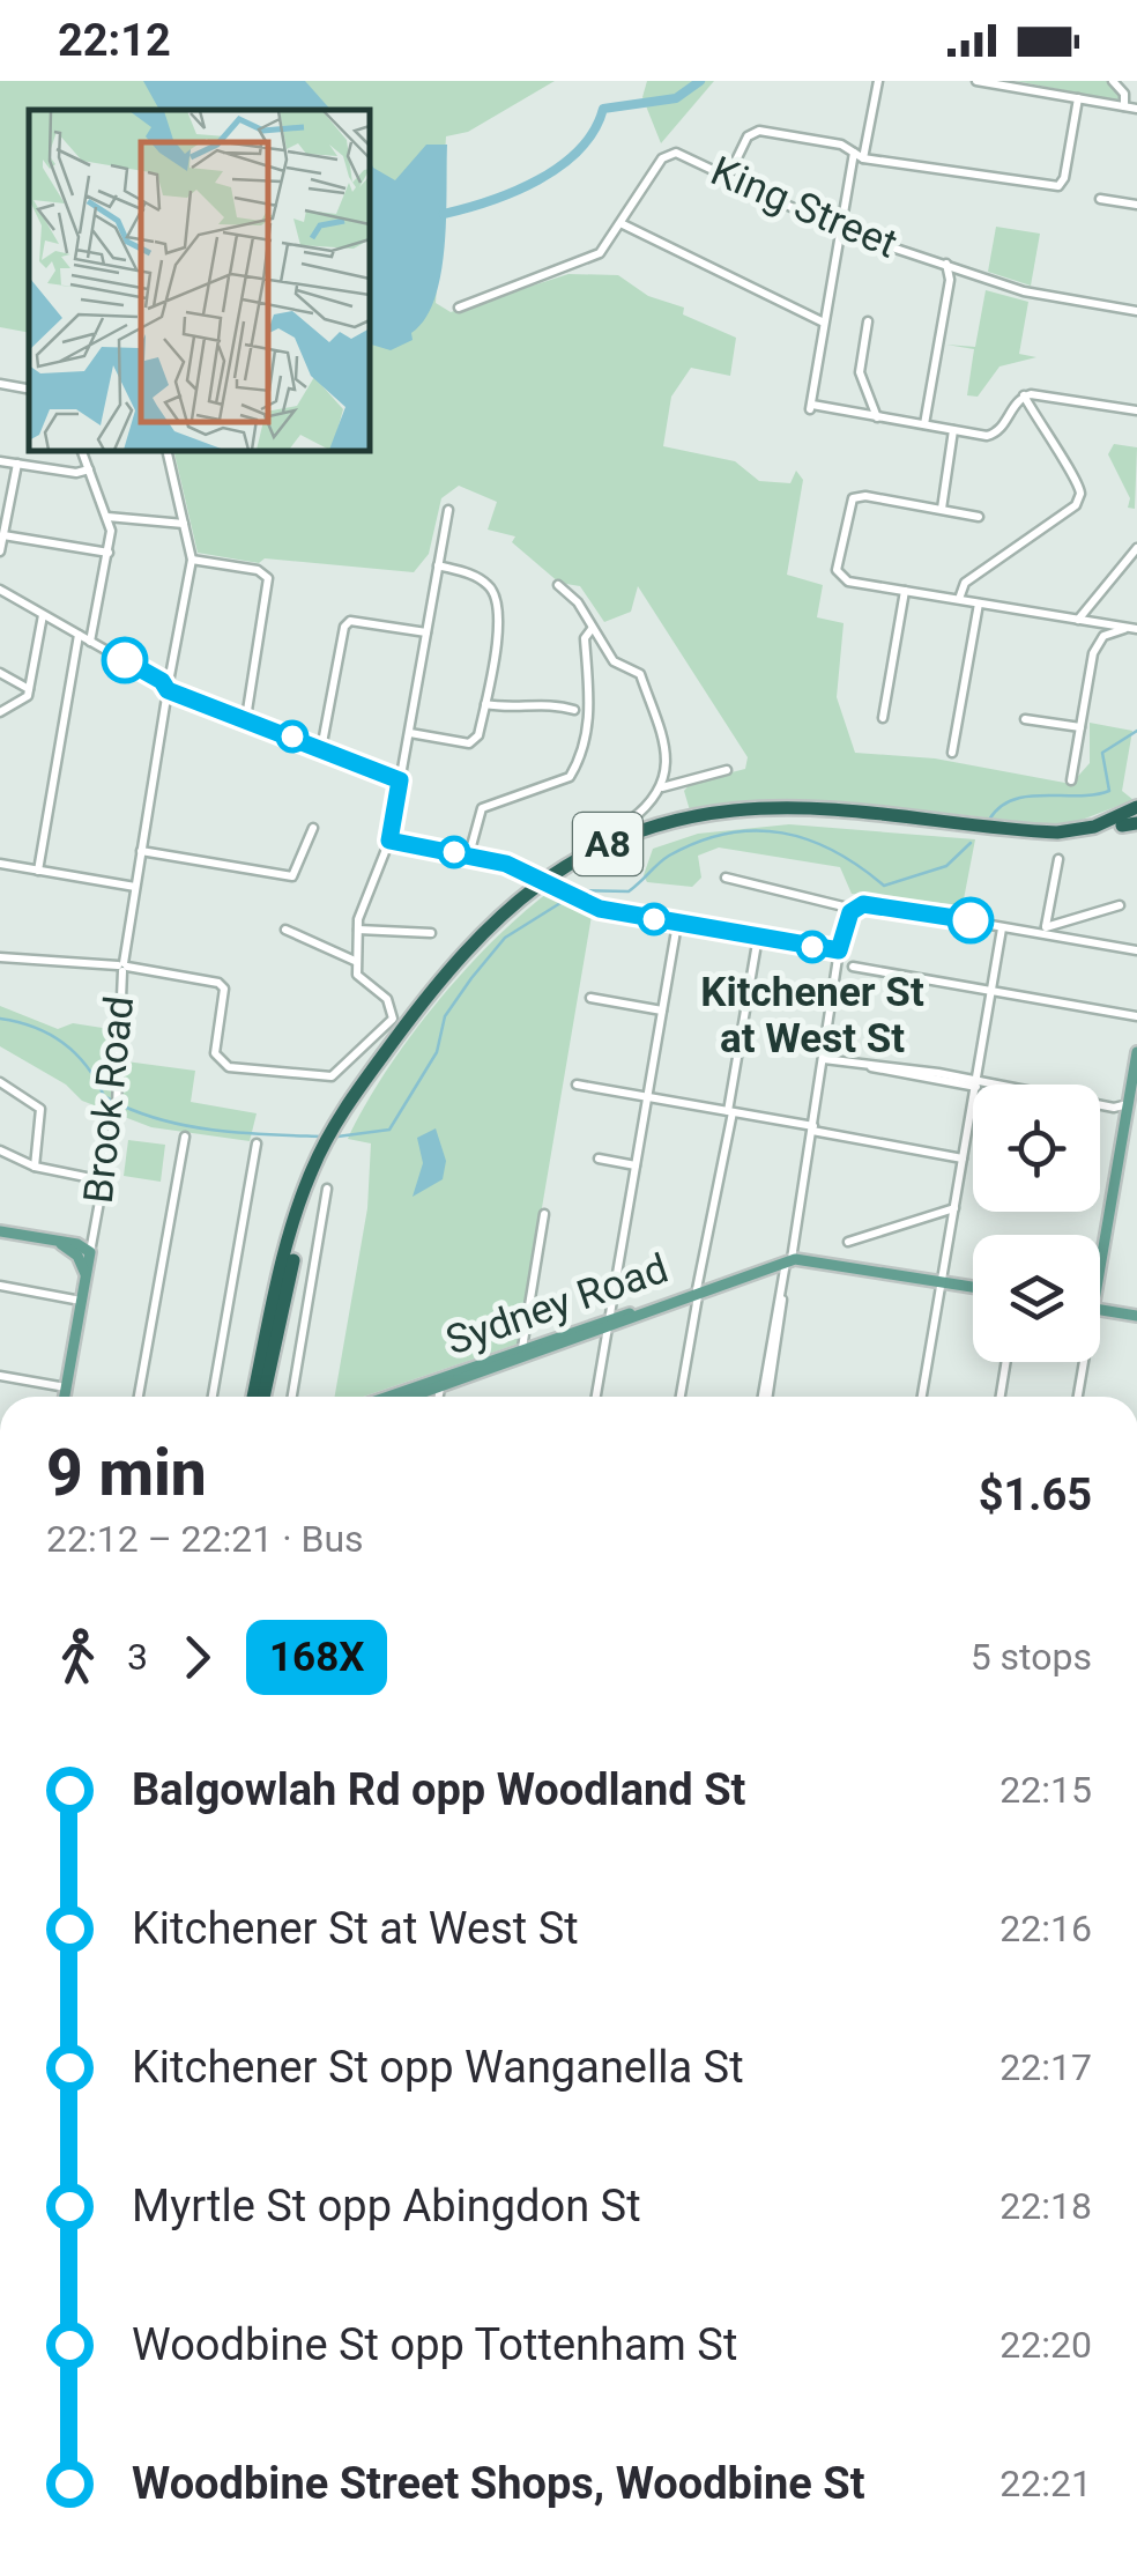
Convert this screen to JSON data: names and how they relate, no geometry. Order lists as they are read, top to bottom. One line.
{"streets":{"highway":["A8"],"main road":["Sydney Road"],"street":["King Street","Brook Road"]},"places":["Kitchener St at West St"],"lines":["bus line 168X"],"page":{"status":"22:12","heading":["9 min","22:12 – 22:21 · Bus","$1.65"],"legs":["3","168X","5 stops"],"list":[{"name":"Balgowlah Rd opp Woodland St","value":"22:15"},{"name":"Kitchener St at West St","value":"22:16"},{"name":"Kitchener St opp Wanganella St","value":"22:17"},{"name":"Myrtle St opp Abingdon St","value":"22:18"},{"name":"Woodbine St opp Tottenham St","value":"22:20"},{"name":"Woodbine Street Shops, Woodbine St","value":"22:21"}]}}
